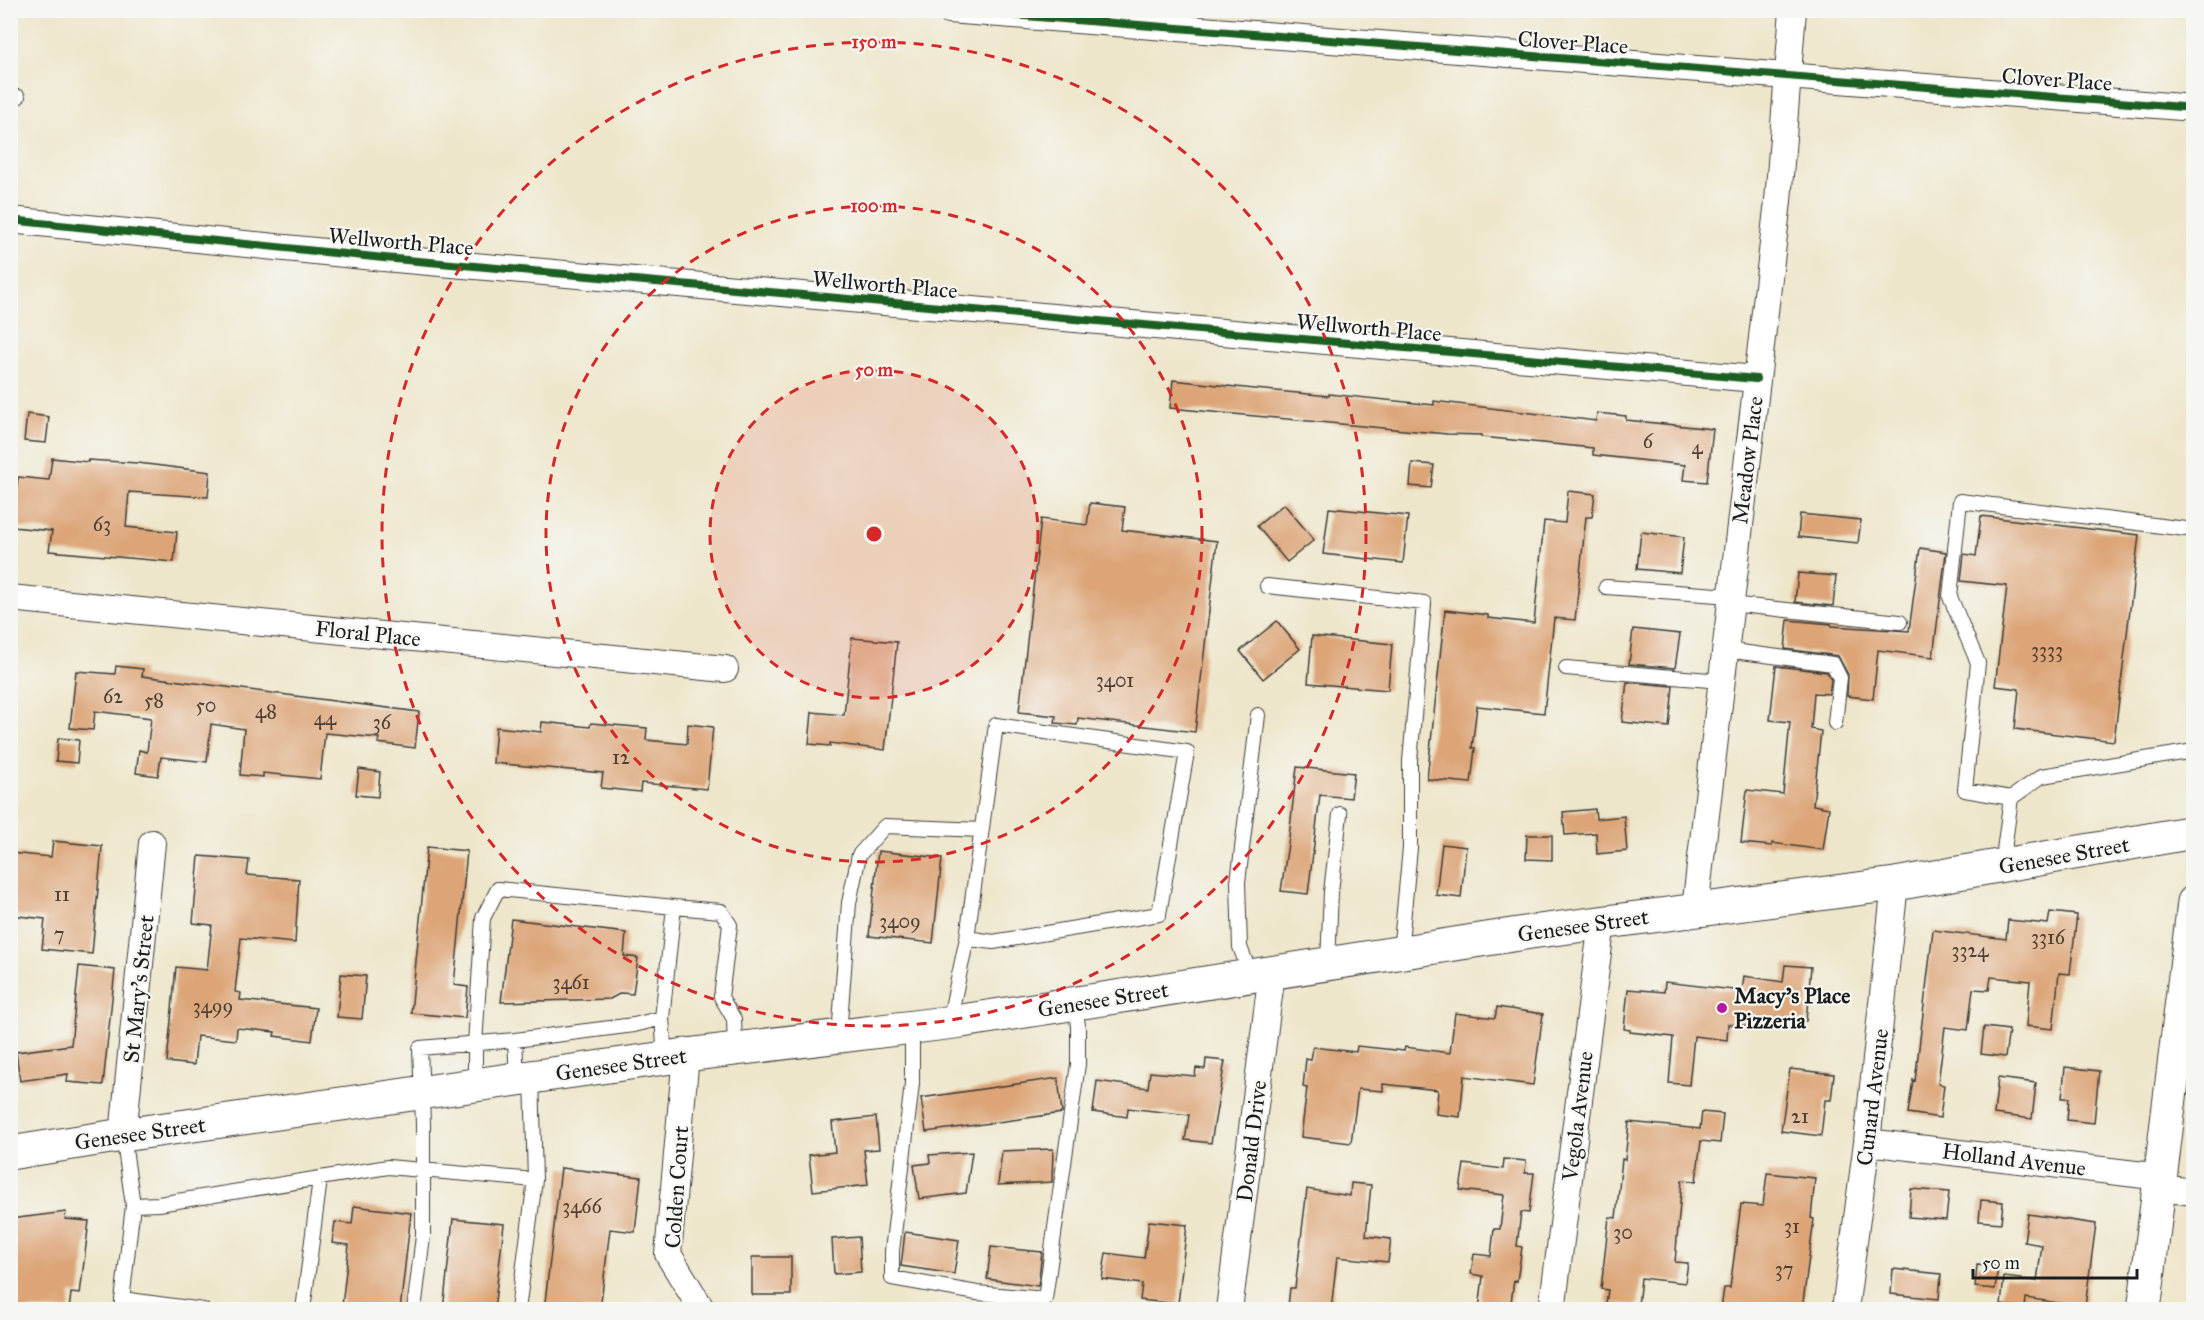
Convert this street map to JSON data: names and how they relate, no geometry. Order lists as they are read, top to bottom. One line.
{"streets":{"main road":["Genesee Street"],"street":["Clover Place","Wellworth Place","Meadow Place","Floral Place","St Mary's Street","Cunard Avenue","Vegola Avenue","Donald Drive","Holland Avenue","Colden Court"]},"crossings":[["Clover Place","Meadow Place"],["Wellworth Place","Meadow Place"],["Meadow Place","Genesee Street"],["Genesee Street","St Mary's Street"],["Genesee Street","Cunard Avenue"],["Genesee Street","Vegola Avenue"],["Genesee Street","Donald Drive"],["Genesee Street","Colden Court"],["Cunard Avenue","Holland Avenue"]],"places":["Macy’s Place Pizzeria"],"house_numbers":["6","4","63","3333","3401","62","58","50","48","44","36","12","11","3409","7","3316","3324","3461","3499","21","3466","31","30","37"],"scale_bar":"50 m","rings":["150 m","100 m","50 m"]}
